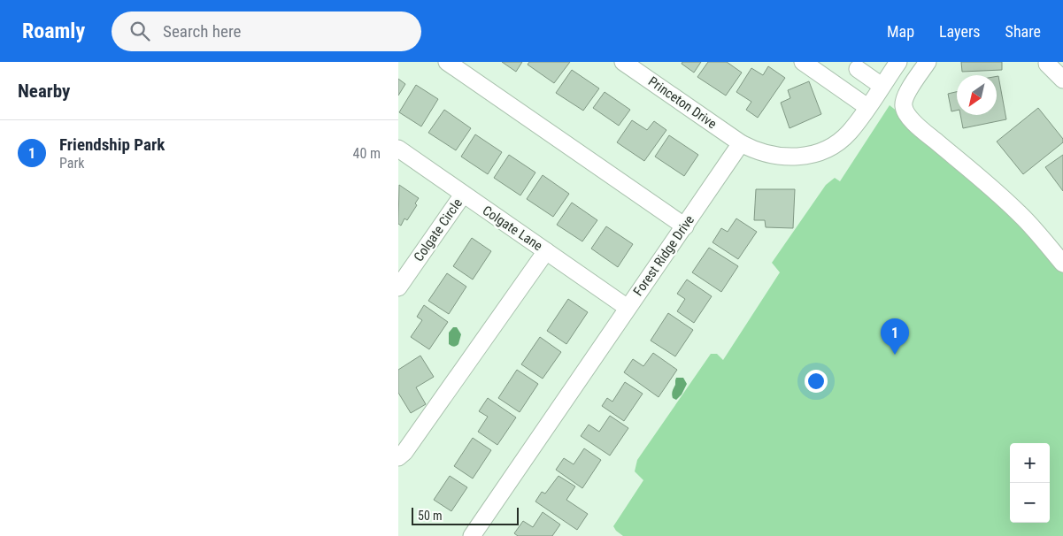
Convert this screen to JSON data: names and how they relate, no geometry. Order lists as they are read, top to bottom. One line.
{"streets":{"street":["Princeton Drive","Colgate Lane","Colgate Circle","Forest Ridge Drive"]},"crossings":[["Princeton Drive","Forest Ridge Drive"],["Colgate Lane","Colgate Circle"],["Colgate Lane","Forest Ridge Drive"]],"scale_bar":"50 m","north":"bottom left","page":{"header":"Roamly","search":"Search here","nav":["Map","Layers","Share"],"heading":"Nearby","list":[{"mark":"1","name":"Friendship Park","note":"Park","value":"40 m"}],"pins":"1","map_buttons":["+","−"],"scale":"50 m"}}
